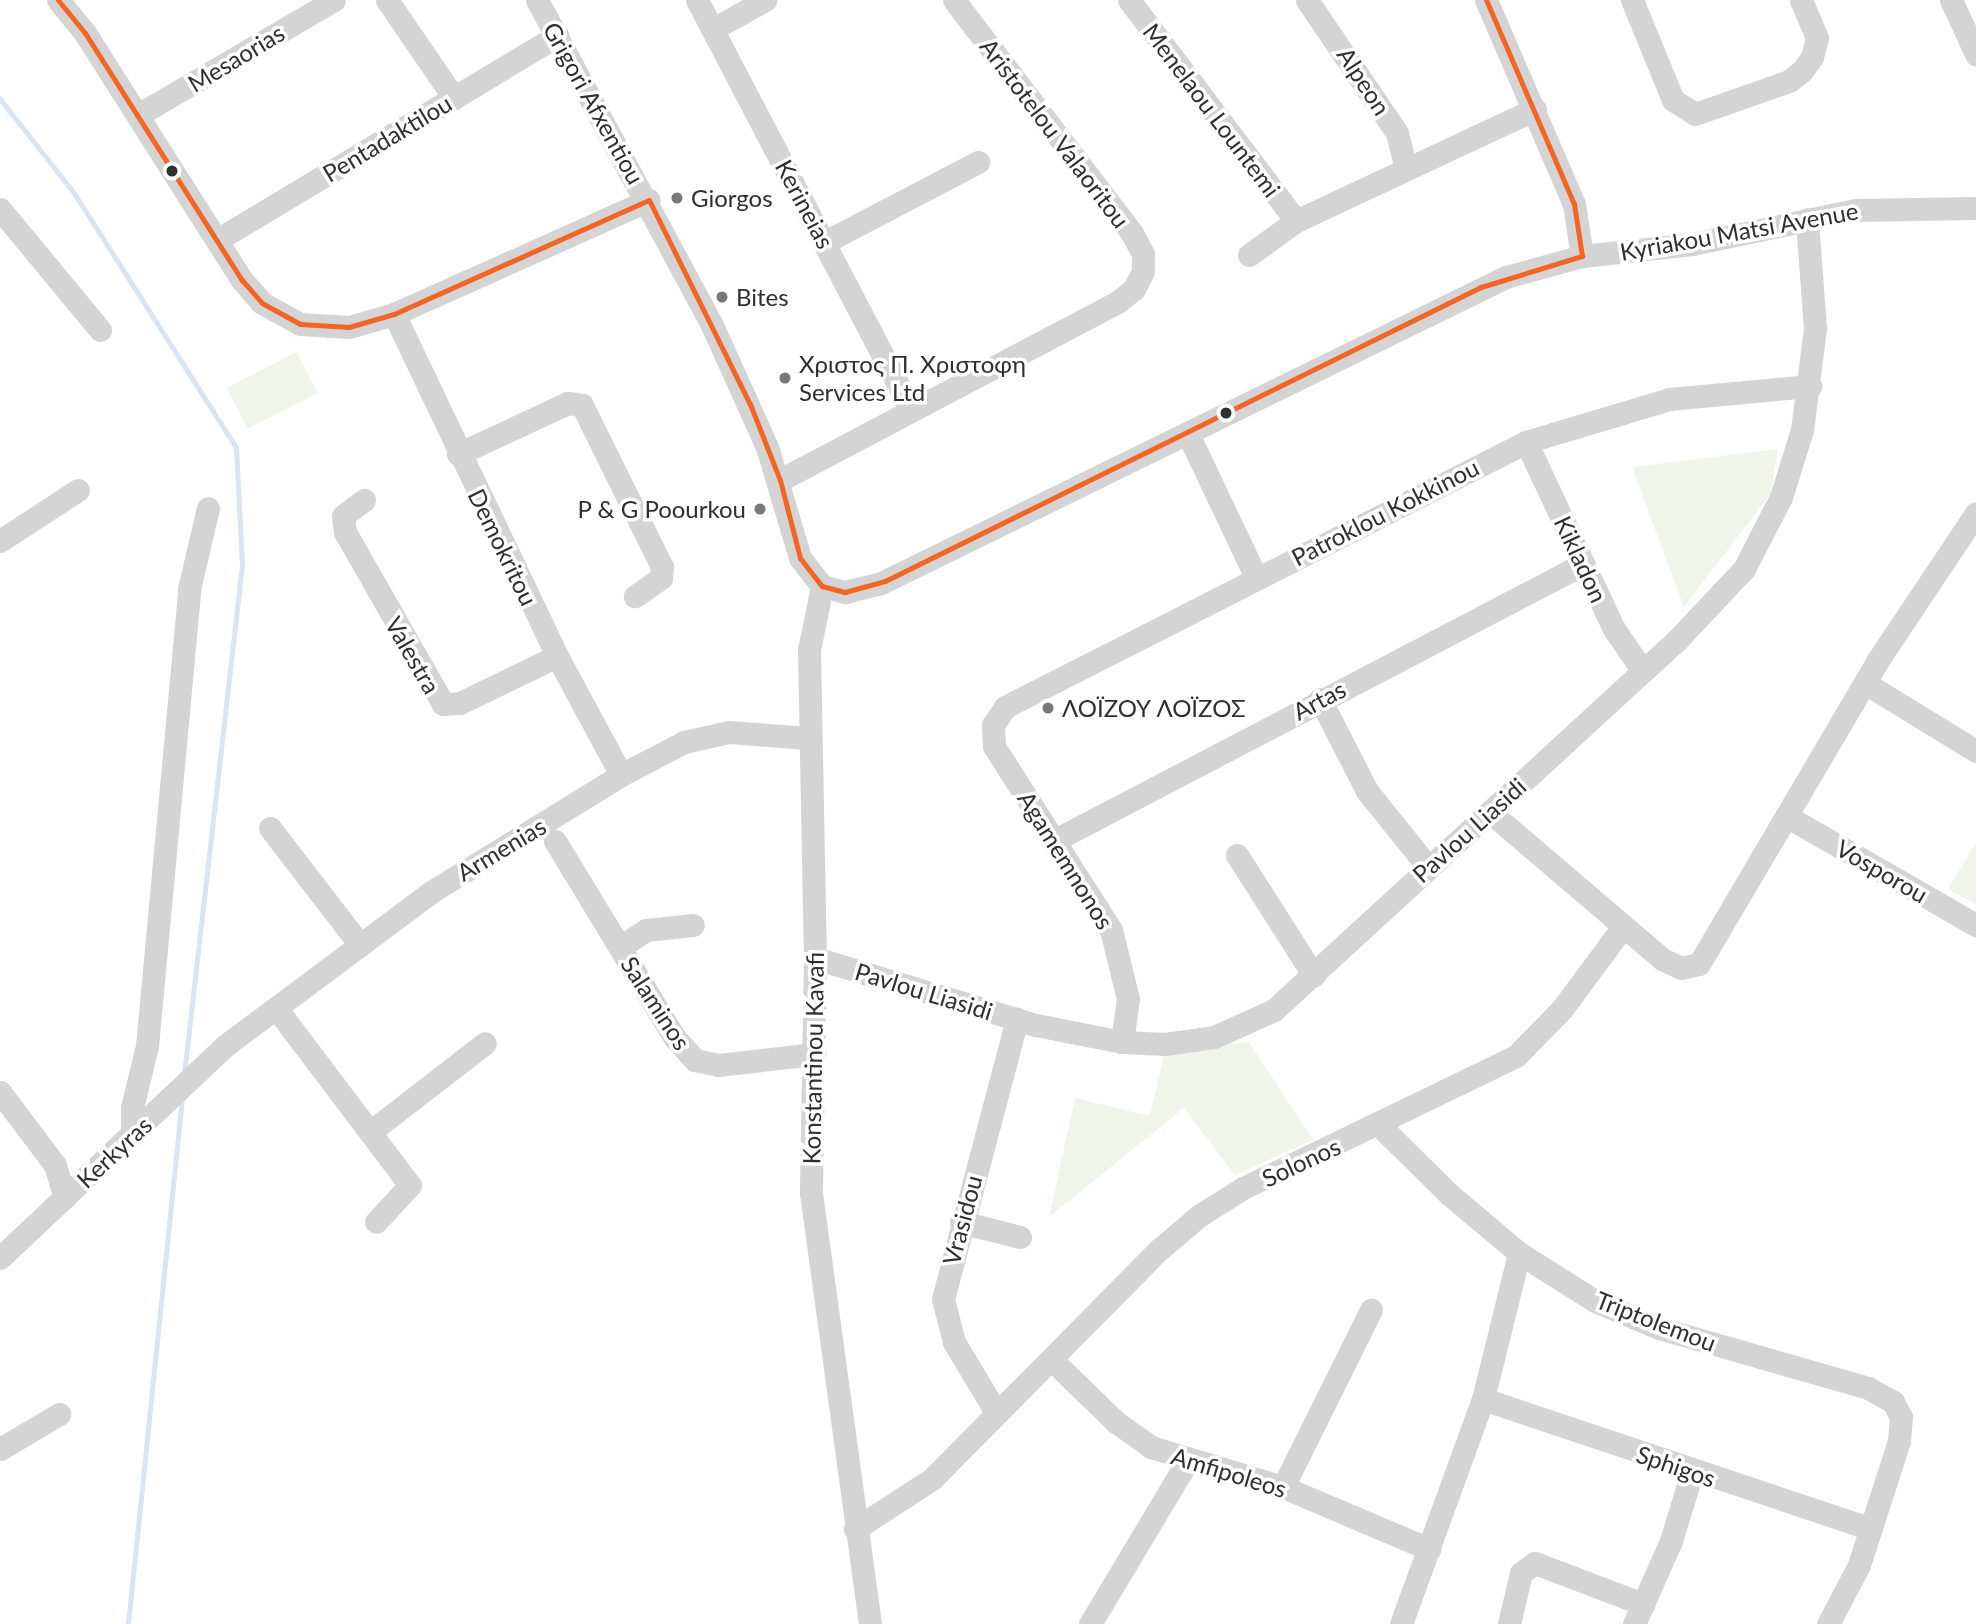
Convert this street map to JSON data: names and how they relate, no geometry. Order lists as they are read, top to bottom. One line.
{"streets":{"street":["Mesaorias","Alpeon","Grigori Afxentiou","Menelaou Lountemi","Aristotelou Valaoritou","Pentadaktilou","Kerineias","Kyriakou Matsi Avenue","Patroklou Kokkinou","Demokritou","Kikladon","Valestra","Artas","Pavlou Liasidi","Armenias","Agamemnonos","Vosporou","Salaminos","Konstantinou Kavafi","Kerkyras","Solonos","Vrasidou","Triptolemou","Sphigos","Amfipoleos"]},"crossings":[["Alpeon","Menelaou Lountemi"],["Grigori Afxentiou","Pentadaktilou"],["Grigori Afxentiou","Kyriakou Matsi Avenue"],["Grigori Afxentiou","Konstantinou Kavafi"],["Aristotelou Valaoritou","Kerineias"],["Kyriakou Matsi Avenue","Pavlou Liasidi"],["Kyriakou Matsi Avenue","Konstantinou Kavafi"],["Patroklou Kokkinou","Kikladon"],["Patroklou Kokkinou","Pavlou Liasidi"],["Patroklou Kokkinou","Agamemnonos"],["Demokritou","Valestra"],["Demokritou","Armenias"],["Kikladon","Artas"],["Kikladon","Pavlou Liasidi"],["Artas","Agamemnonos"],["Pavlou Liasidi","Agamemnonos"],["Pavlou Liasidi","Konstantinou Kavafi"],["Pavlou Liasidi","Vrasidou"],["Armenias","Konstantinou Kavafi"],["Armenias","Kerkyras"],["Salaminos","Konstantinou Kavafi"],["Konstantinou Kavafi","Solonos"],["Solonos","Vrasidou"],["Solonos","Triptolemou"],["Solonos","Amfipoleos"],["Triptolemou","Sphigos"]],"places":["Giorgos","Bites","Χριστος Π. Χριστοφη Services Ltd","P & G Poourkou","ΛΟΪΖΟΥ ΛΟΪΖΟΣ"]}
